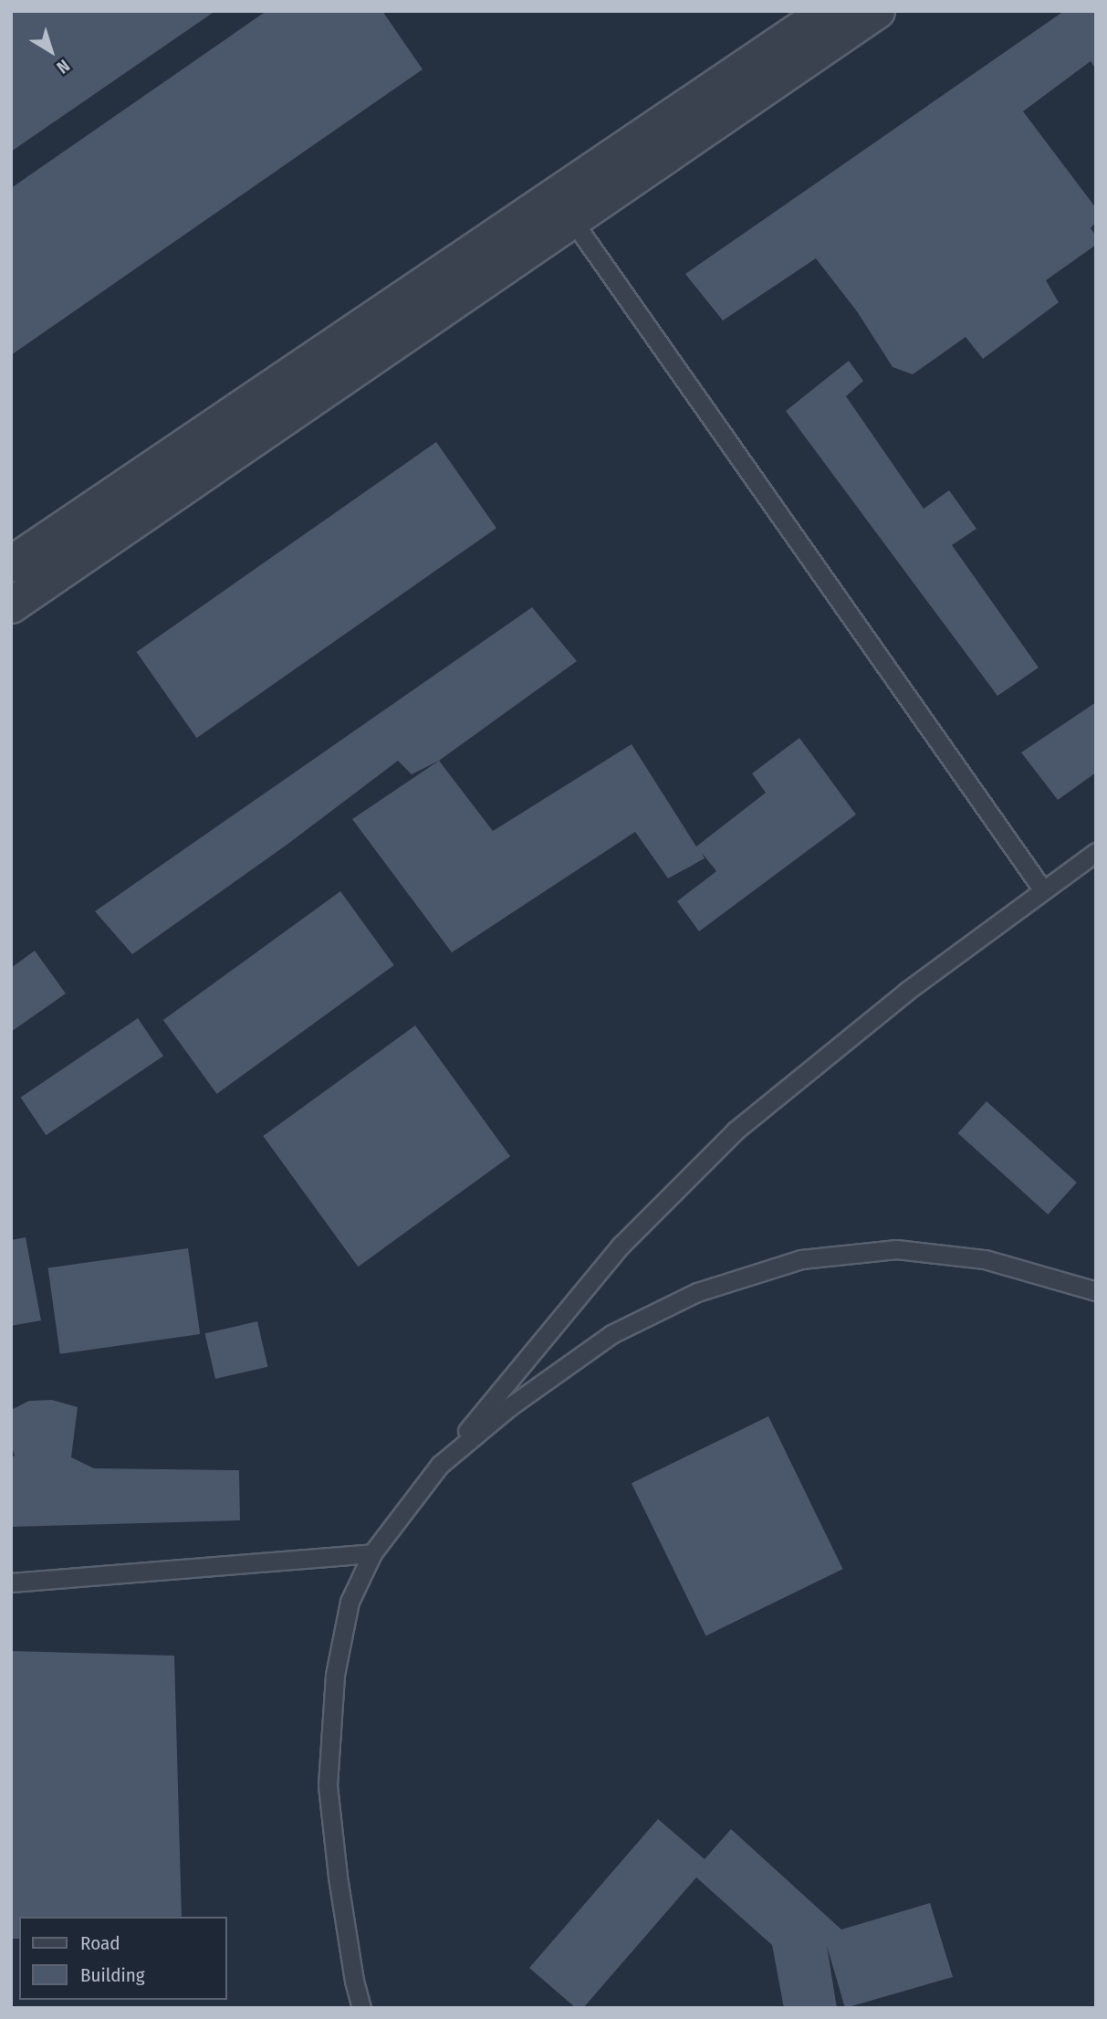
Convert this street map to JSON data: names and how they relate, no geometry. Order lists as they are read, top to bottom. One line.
{"legend":["Road","Building"],"north":"bottom right"}
